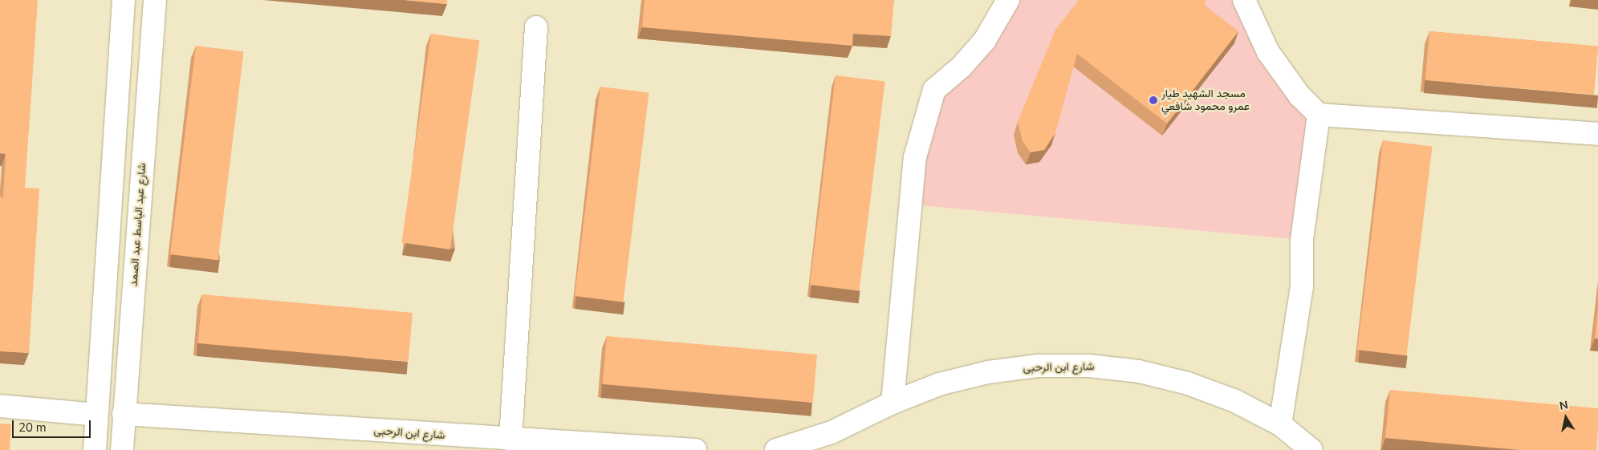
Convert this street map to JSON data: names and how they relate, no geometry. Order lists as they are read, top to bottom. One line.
{"streets":{"street":["شارع عبد الباسط عبد الصمد","شارع ابن الرحبى"]},"crossings":[["شارع عبد الباسط عبد الصمد","شارع ابن الرحبى"]],"places":["مسجد الشهيد طيار عمرو محمود شافعي"],"scale_bar":"20 m","north":"top"}
